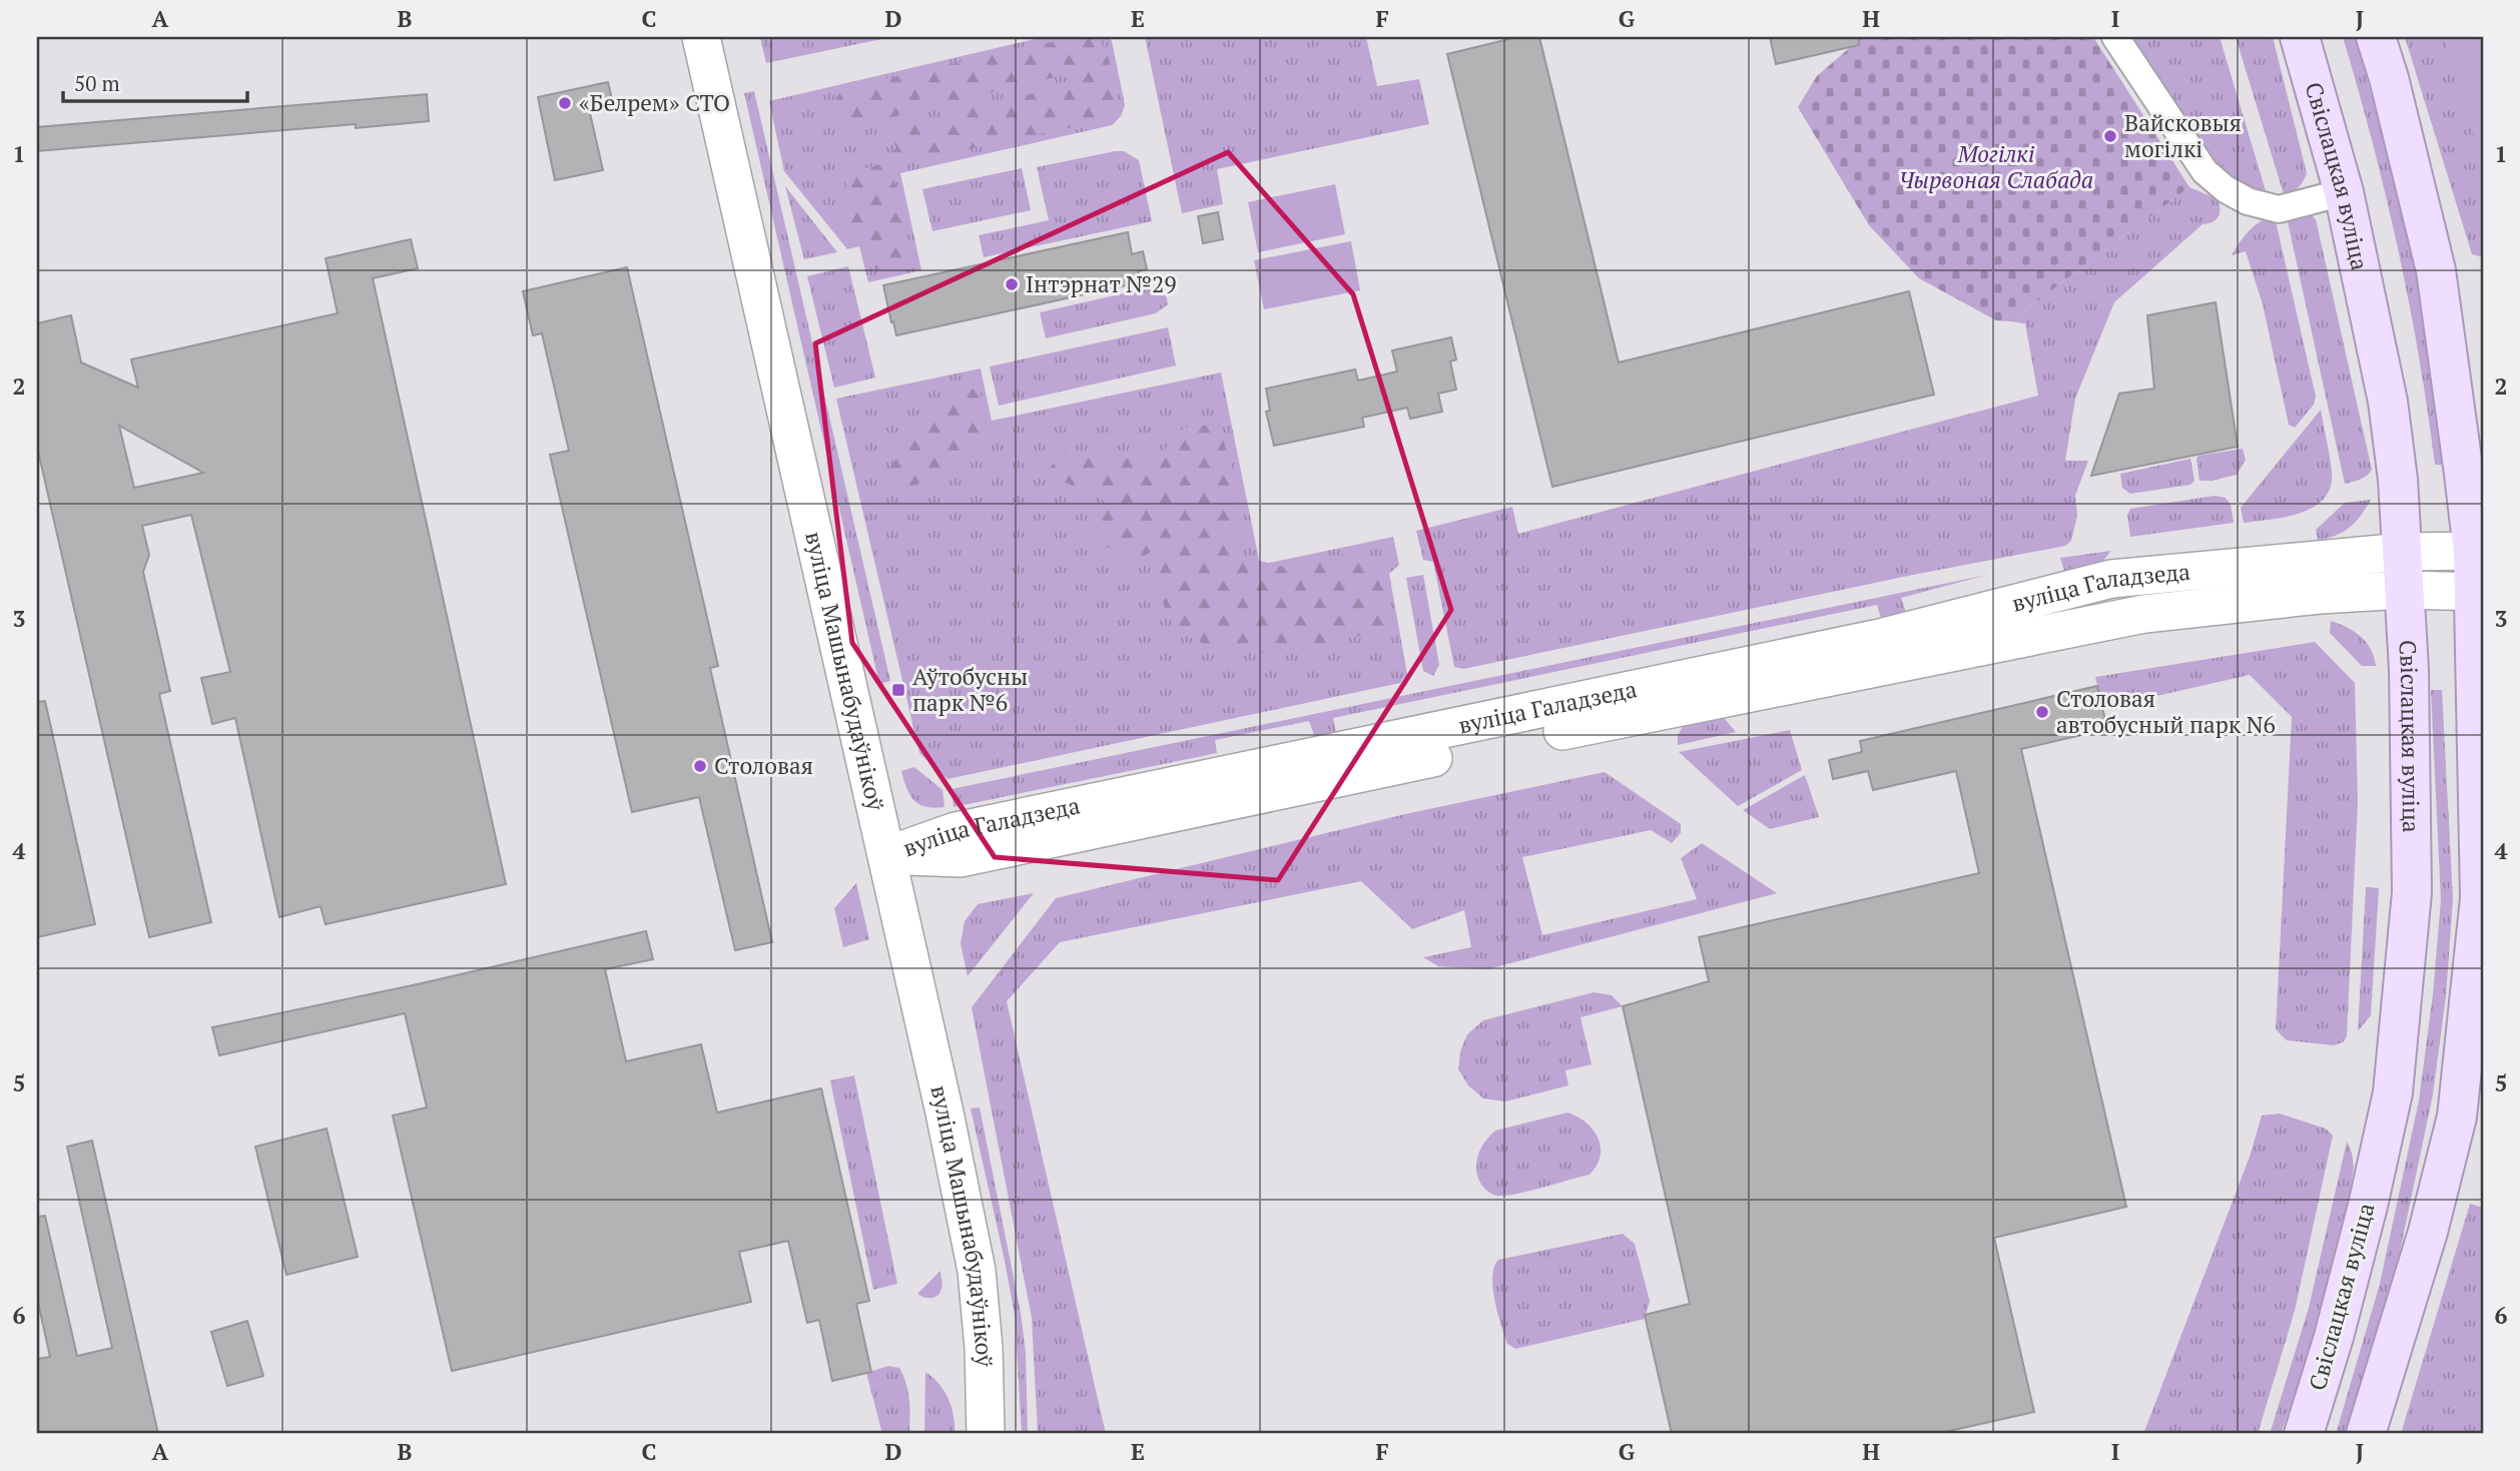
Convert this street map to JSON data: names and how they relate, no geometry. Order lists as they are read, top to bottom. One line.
{"streets":{"main road":["Свіслацкая вуліца","вуліца Галадзеда","вуліца Машынабудаўнікоў"]},"crossings":[["Свіслацкая вуліца","вуліца Галадзеда"],["вуліца Галадзеда","вуліца Машынабудаўнікоў"]],"parks":["Могілкі Чырвоная Слабада"],"places":{"other":["«Белрем» СТО","Вайсковыя могілкі","Інтэрнат №29","Столовая автобусный парк N6","Столовая"],"transit":["Аўтобусны парк №6"]},"scale_bar":"50 m","grid":{"columns":["A","B","C","D","E","F","G","H","I","J"],"rows":["1","2","3","4","5","6"]}}
